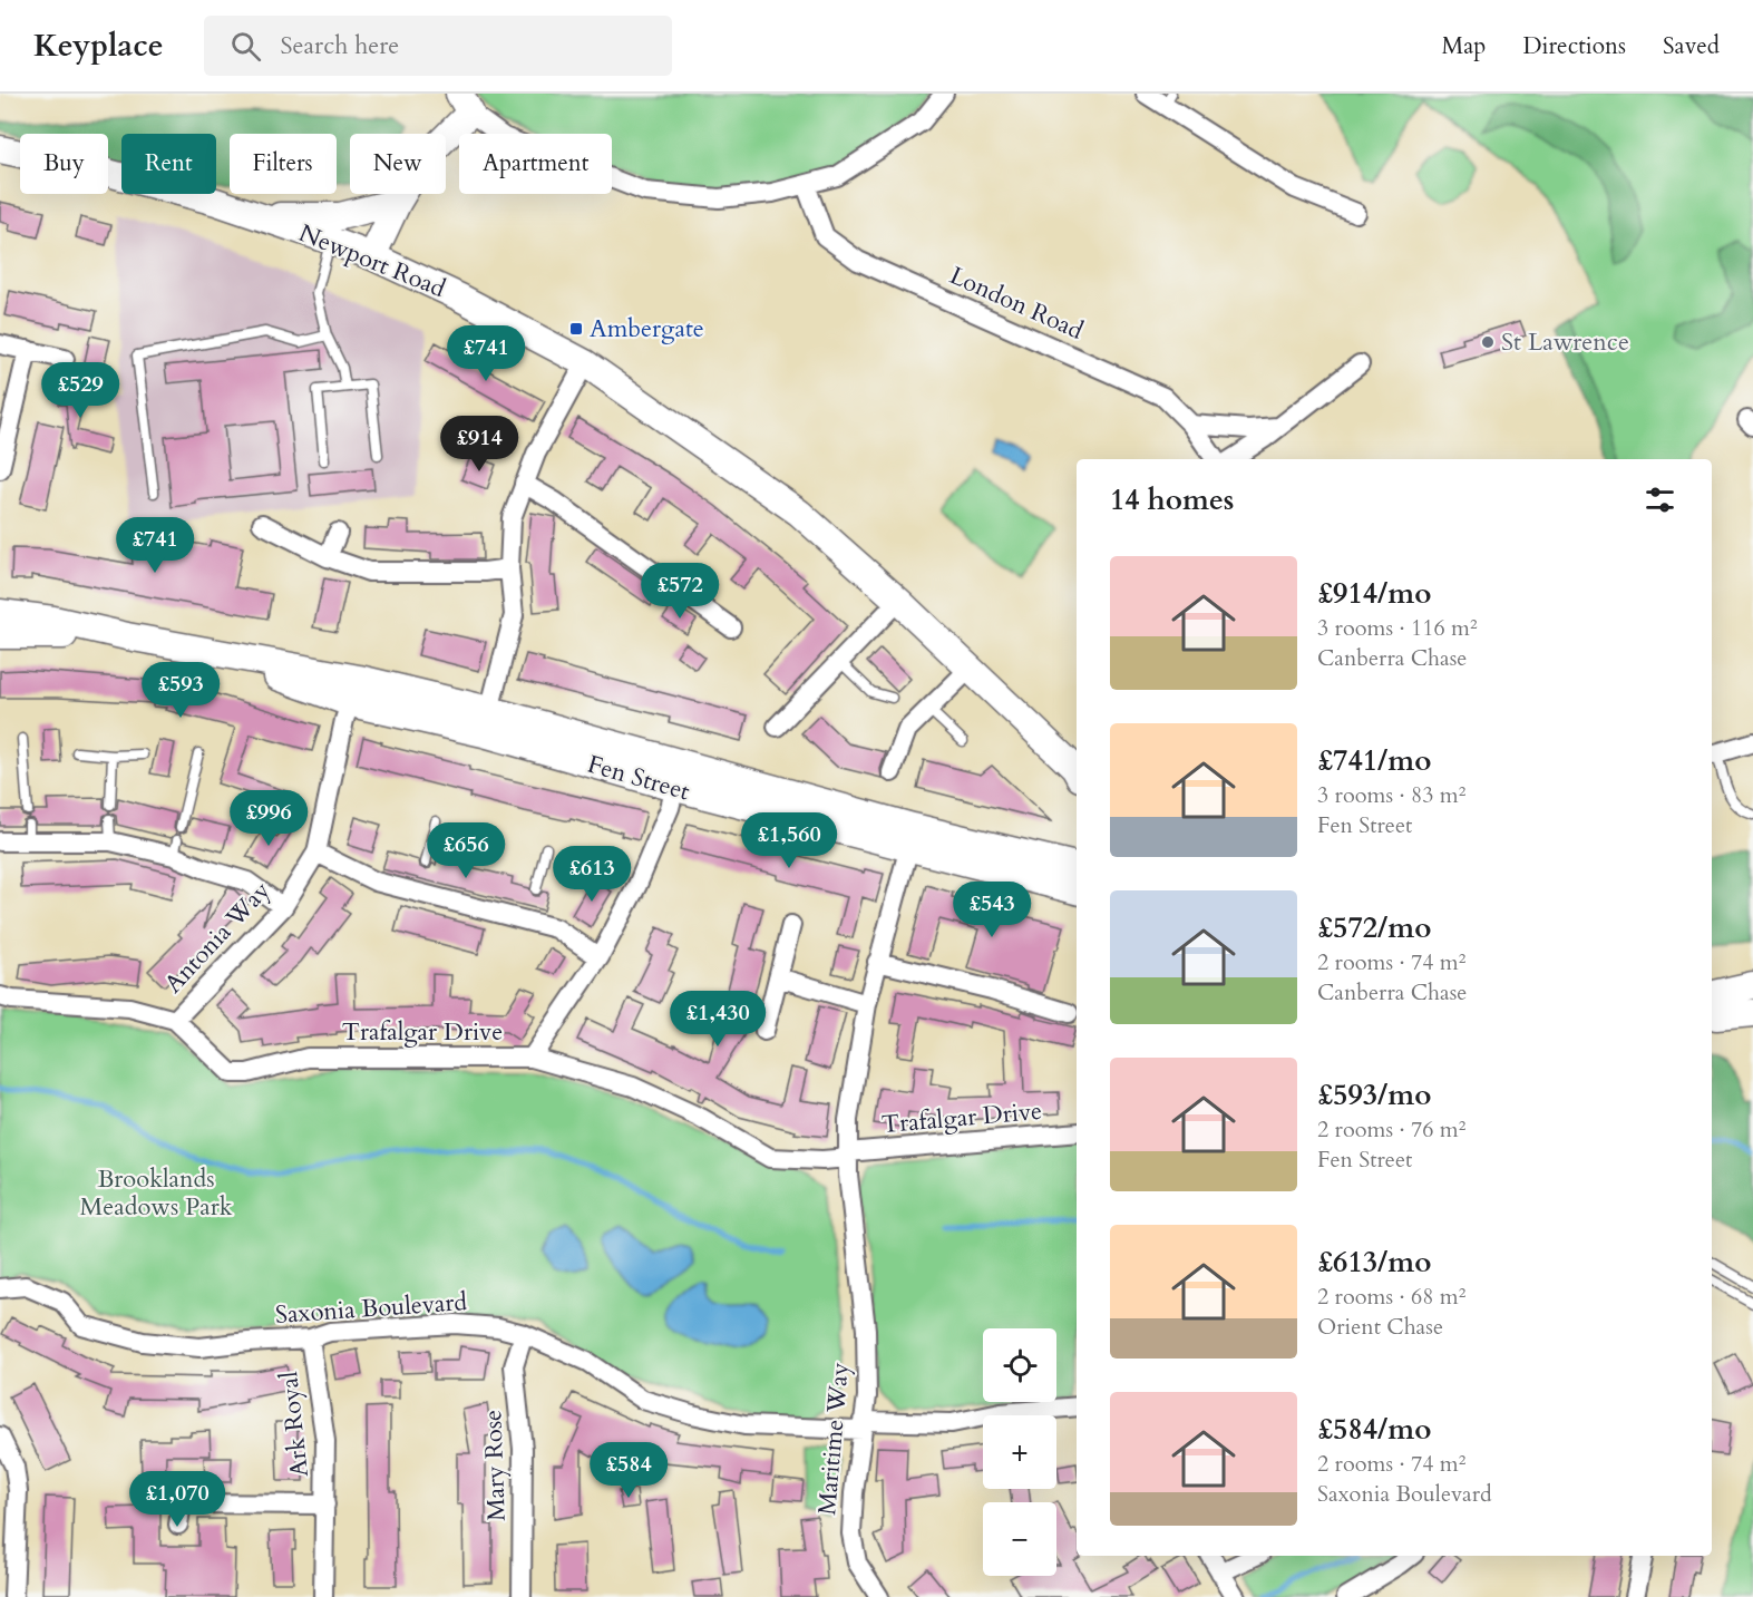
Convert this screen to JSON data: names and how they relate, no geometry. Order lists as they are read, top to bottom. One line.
{"streets":{"street":["Newport Road","London Road","Fen Street","Antonia Way","Trafalgar Drive","Saxonia Boulevard","Ark Royal","Maritime Way","Mary Rose"]},"crossings":[["Fen Street","Antonia Way"],["Fen Street","Maritime Way"],["Antonia Way","Trafalgar Drive"],["Trafalgar Drive","Maritime Way"],["Saxonia Boulevard","Ark Royal"],["Saxonia Boulevard","Maritime Way"],["Saxonia Boulevard","Mary Rose"]],"parks":["Brooklands Meadows Park"],"places":{"transit":["Ambergate"],"other":["St Lawrence"]},"page":{"header":"Keyplace","search":"Search here","nav":["Map","Directions","Saved"],"chip":["Buy","Rent","Filters","New","Apartment"],"price":["£741","£529","£914","£741","£572","£593","£996","£1,560","£656","£613","£543","£1,430","£584","£1,070"],"heading":"14 homes","list":[{"name":"£914/mo","note":"3 rooms · 116 m² · Canberra Chase"},{"name":"£741/mo","note":"3 rooms · 83 m² · Fen Street"},{"name":"£572/mo","note":"2 rooms · 74 m² · Canberra Chase"},{"name":"£593/mo","note":"2 rooms · 76 m² · Fen Street"},{"name":"£613/mo","note":"2 rooms · 68 m² · Orient Chase"},{"name":"£584/mo","note":"2 rooms · 74 m² · Saxonia Boulevard"}],"map_buttons":["+","−"]}}
